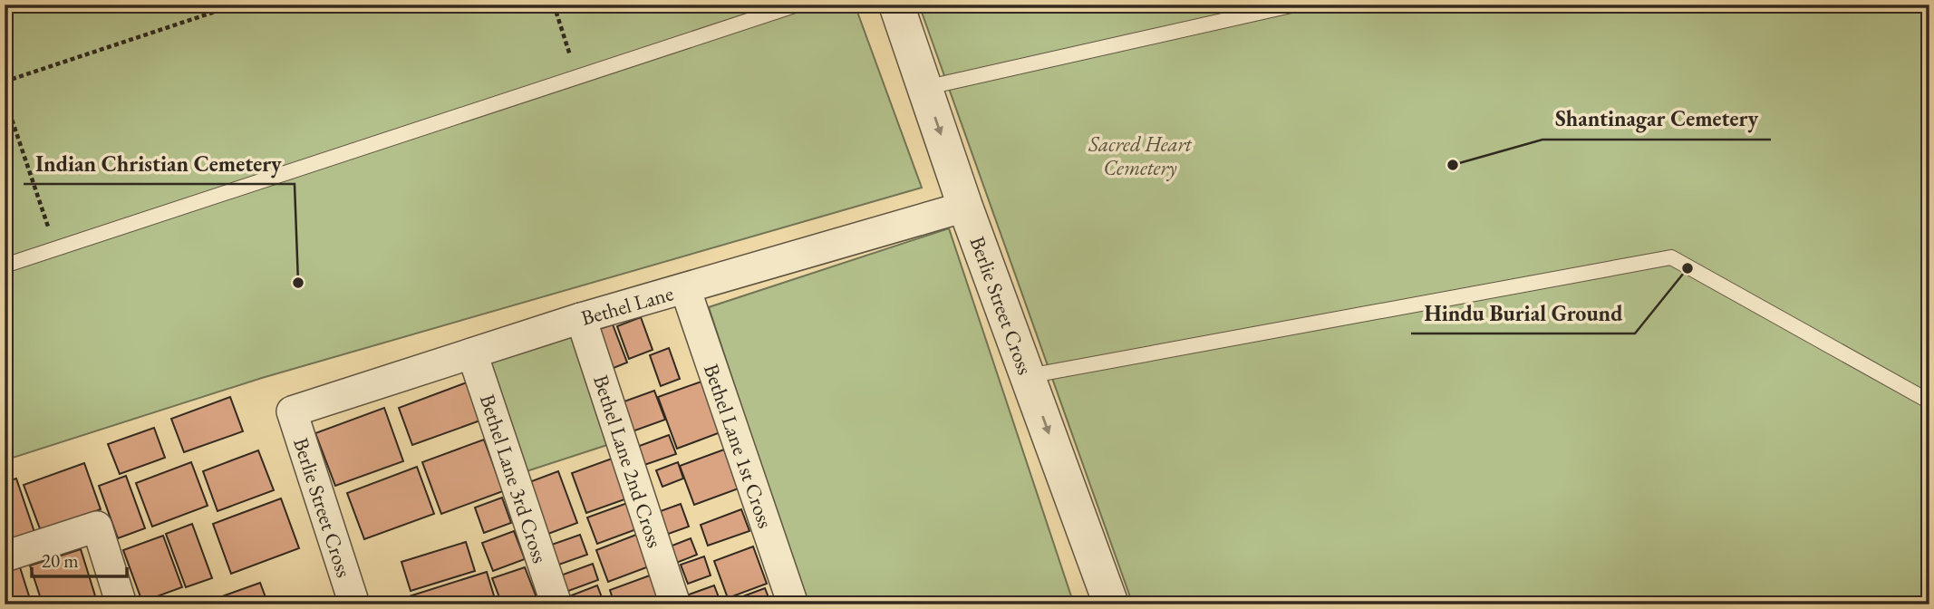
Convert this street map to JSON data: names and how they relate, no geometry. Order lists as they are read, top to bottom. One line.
{"streets":{"street":["Bethel Lane","Berlie Street Cross","Bethel Lane 1st Cross","Bethel Lane 2nd Cross","Bethel Lane 3rd Cross"]},"crossings":[["Bethel Lane","Berlie Street Cross"],["Bethel Lane","Bethel Lane 1st Cross"],["Bethel Lane","Bethel Lane 2nd Cross"],["Bethel Lane","Bethel Lane 3rd Cross"]],"one_way":["Berlie Street Cross"],"parks":["Sacred Heart Cemetery"],"places":["Shantinagar Cemetery","Hindu Burial Ground","Indian Christian Cemetery"],"scale_bar":"20 m"}
